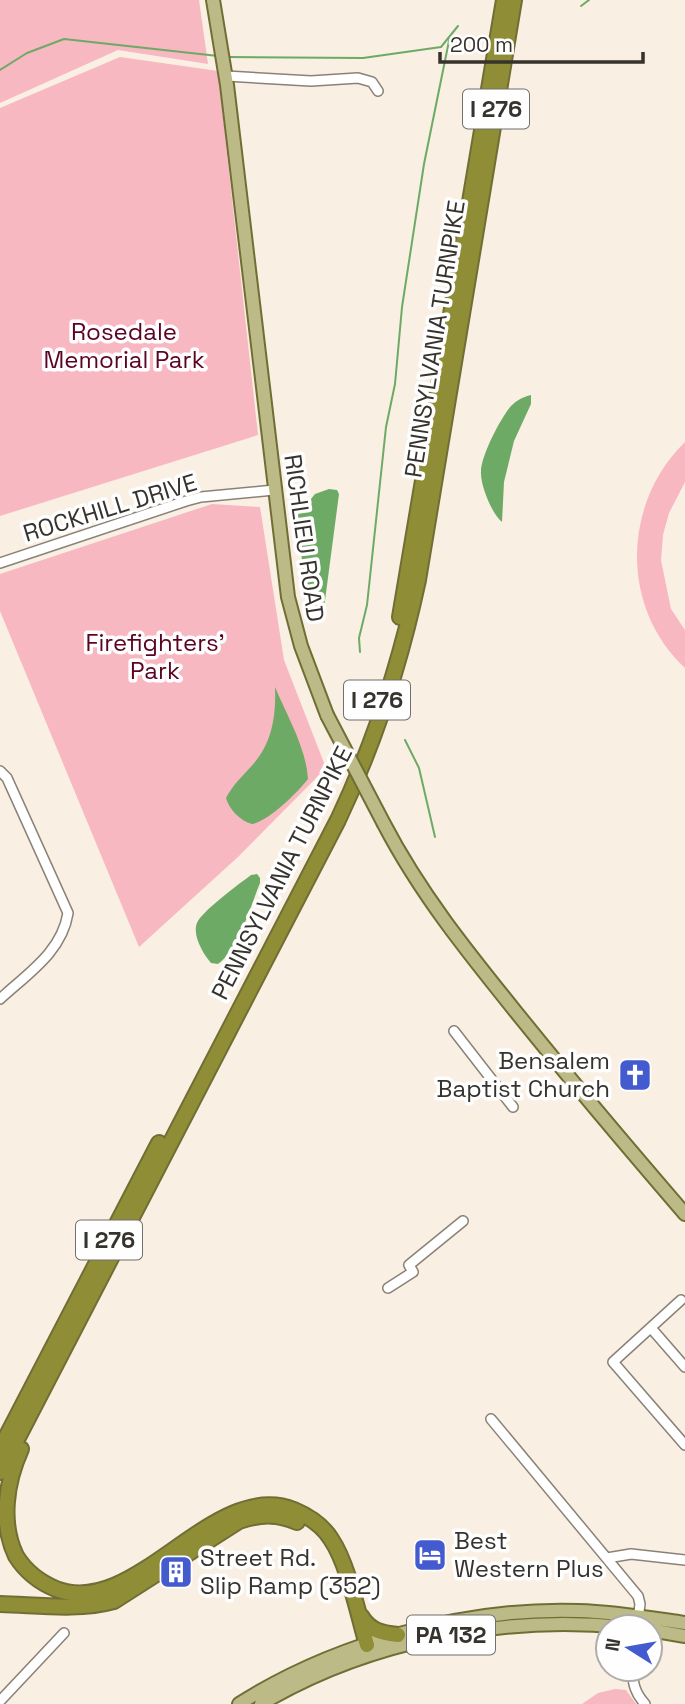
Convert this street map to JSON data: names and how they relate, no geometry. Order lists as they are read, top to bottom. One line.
{"streets":{"highway":["I 276","PENNSYLVANIA TURNPIKE"],"main road":["RICHLIEU ROAD","PA 132"],"street":["ROCKHILL DRIVE"]},"crossings":[["ROCKHILL DRIVE","RICHLIEU ROAD"]],"parks":["Rosedale Memorial Park","Firefighters' Park"],"places":{"church":["Bensalem Baptist Church"],"hotel":["Best Western Plus"],"building":["Street Rd. Slip Ramp (352)"]},"scale_bar":"200 m","north":"left"}
